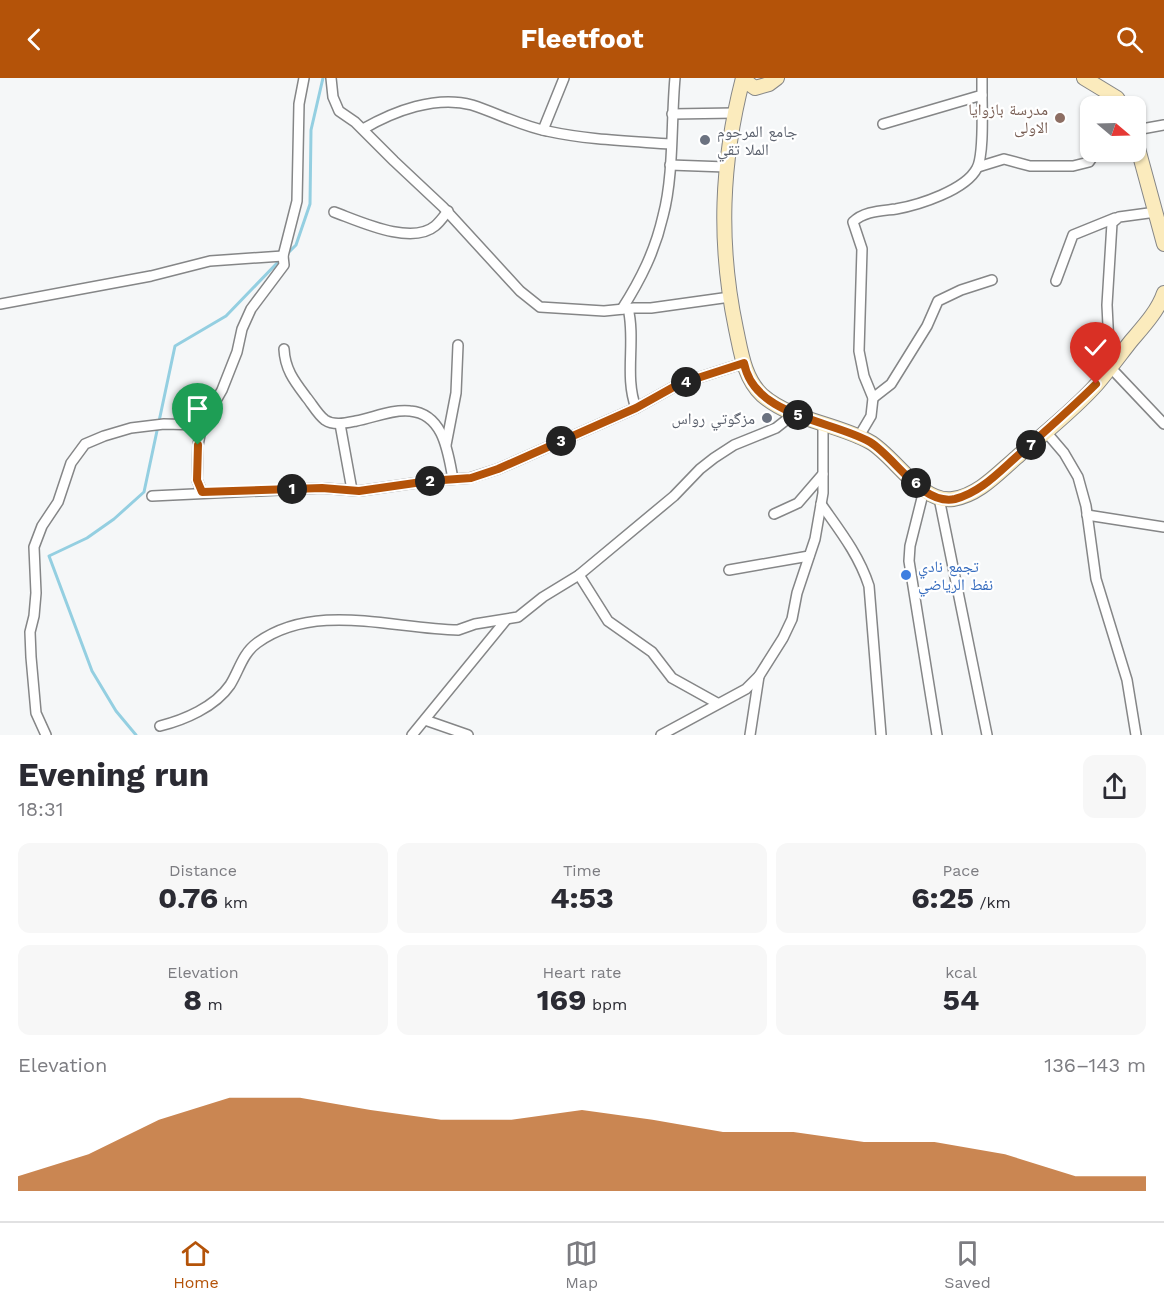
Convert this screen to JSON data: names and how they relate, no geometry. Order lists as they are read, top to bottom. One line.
{"places":["مدرسة بازوايا الاولى","جامع المرحوم الملا تقي","مزگوتي رواس","تجمع نادي نفط الرياضي"],"north":"right","page":{"header":"Fleetfoot","pins":["4","5","3","7","2","6","1"],"heading":["Evening run","18:31"],"stats":[["Distance","0.76 km"],["Time","4:53"],["Pace","6:25 /km"],["Elevation","8 m"],["Heart rate","169 bpm"],["kcal","54"]],"chart":["Elevation","136–143 m"],"tabs":["Home","Map","Saved"]}}
